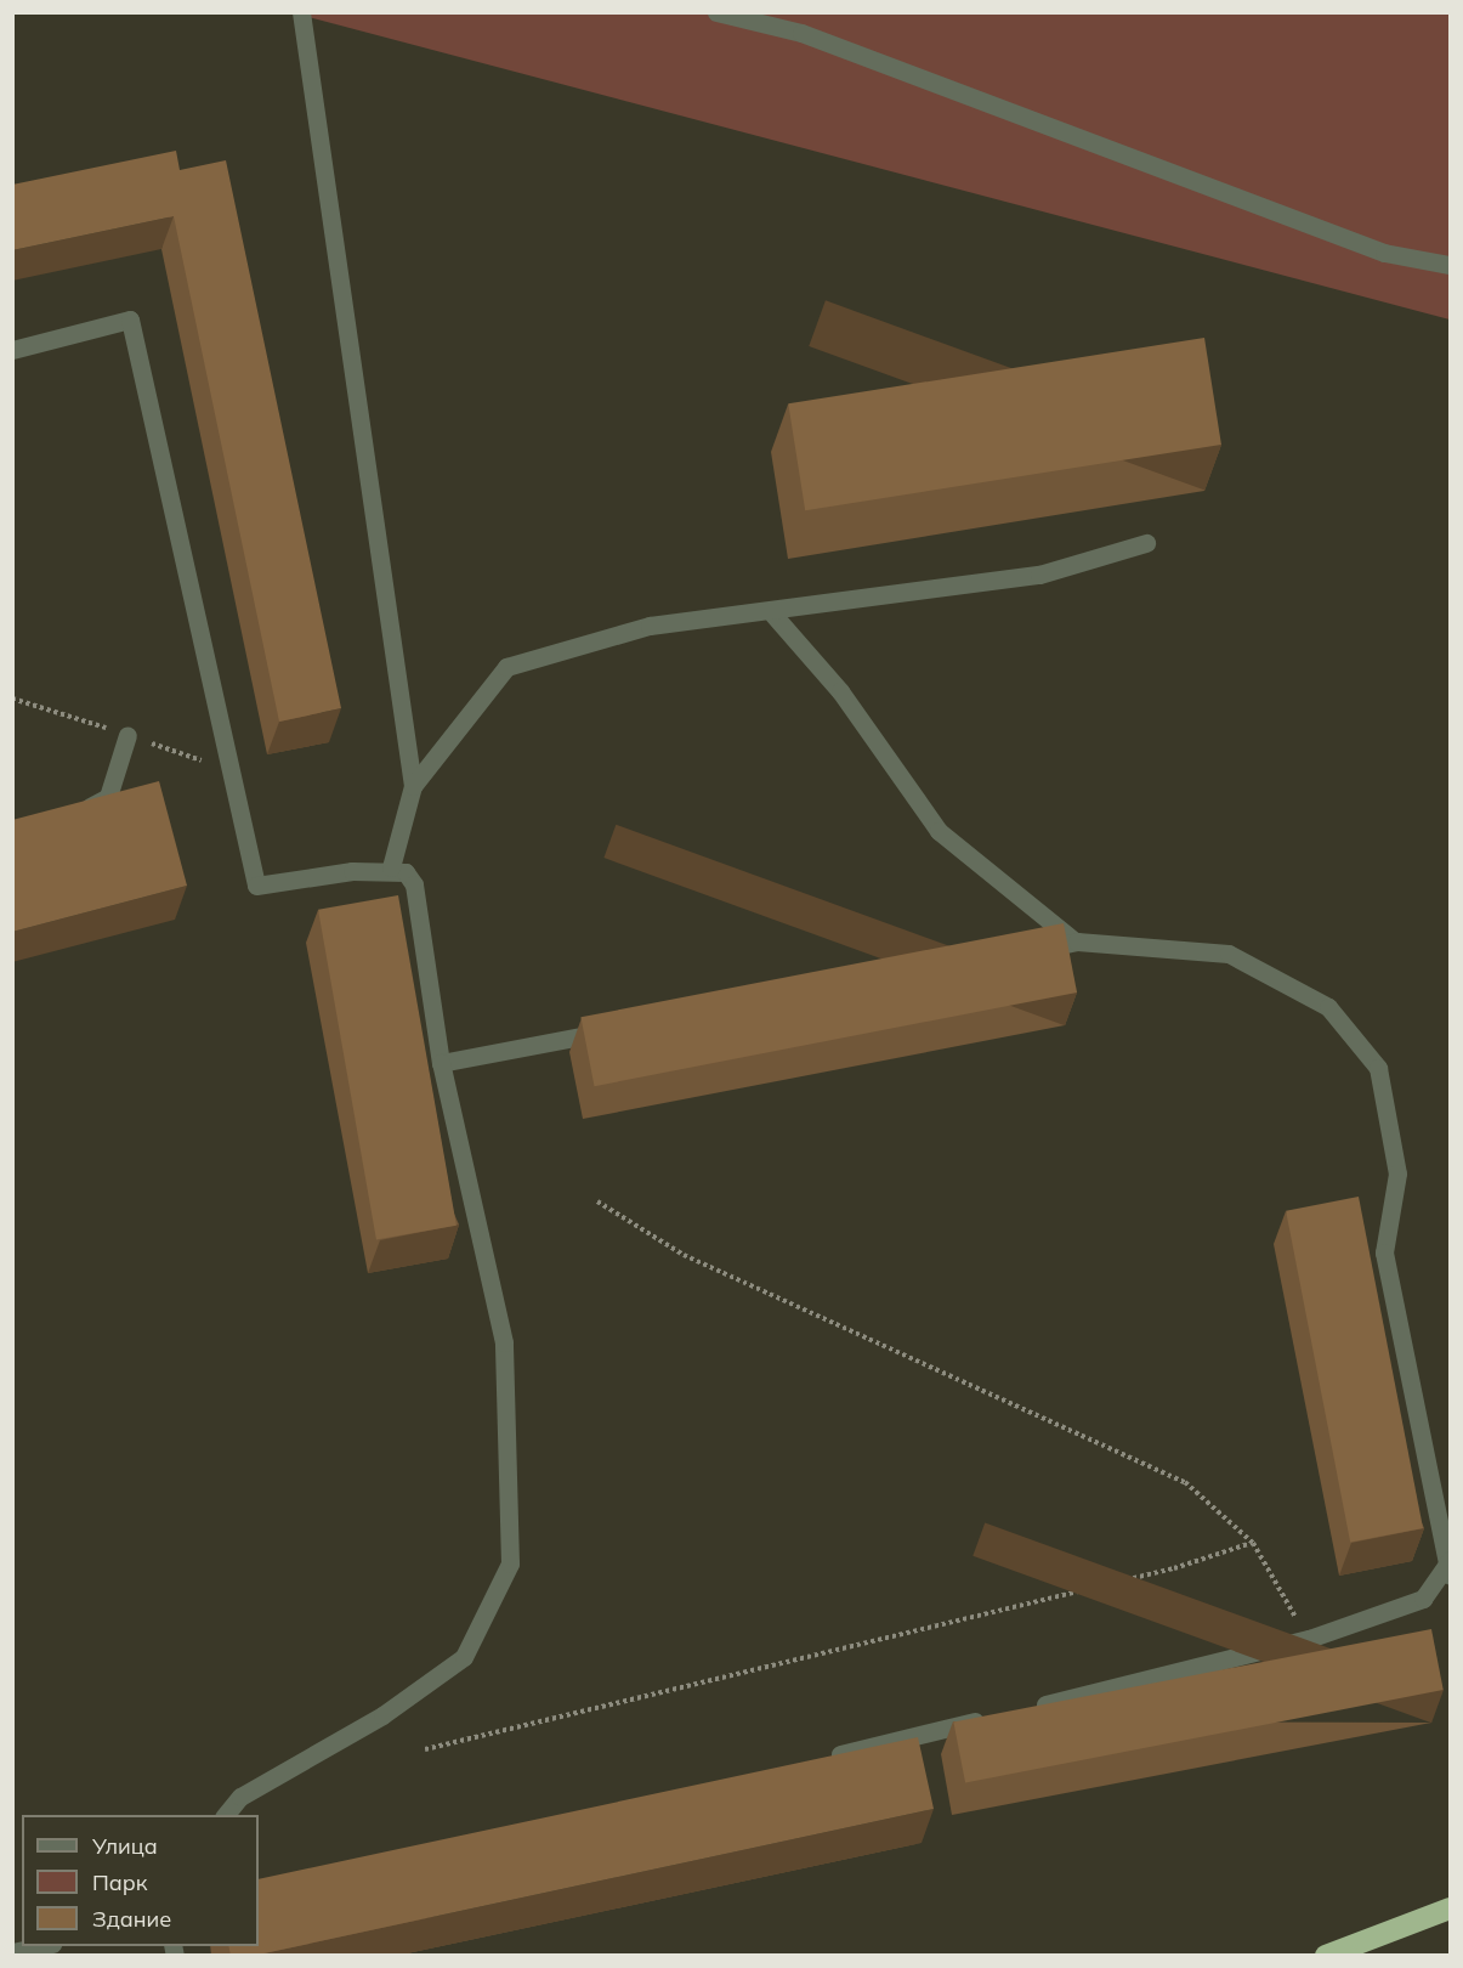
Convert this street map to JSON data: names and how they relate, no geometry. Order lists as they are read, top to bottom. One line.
{"legend":["Улица","Парк","Здание"]}
